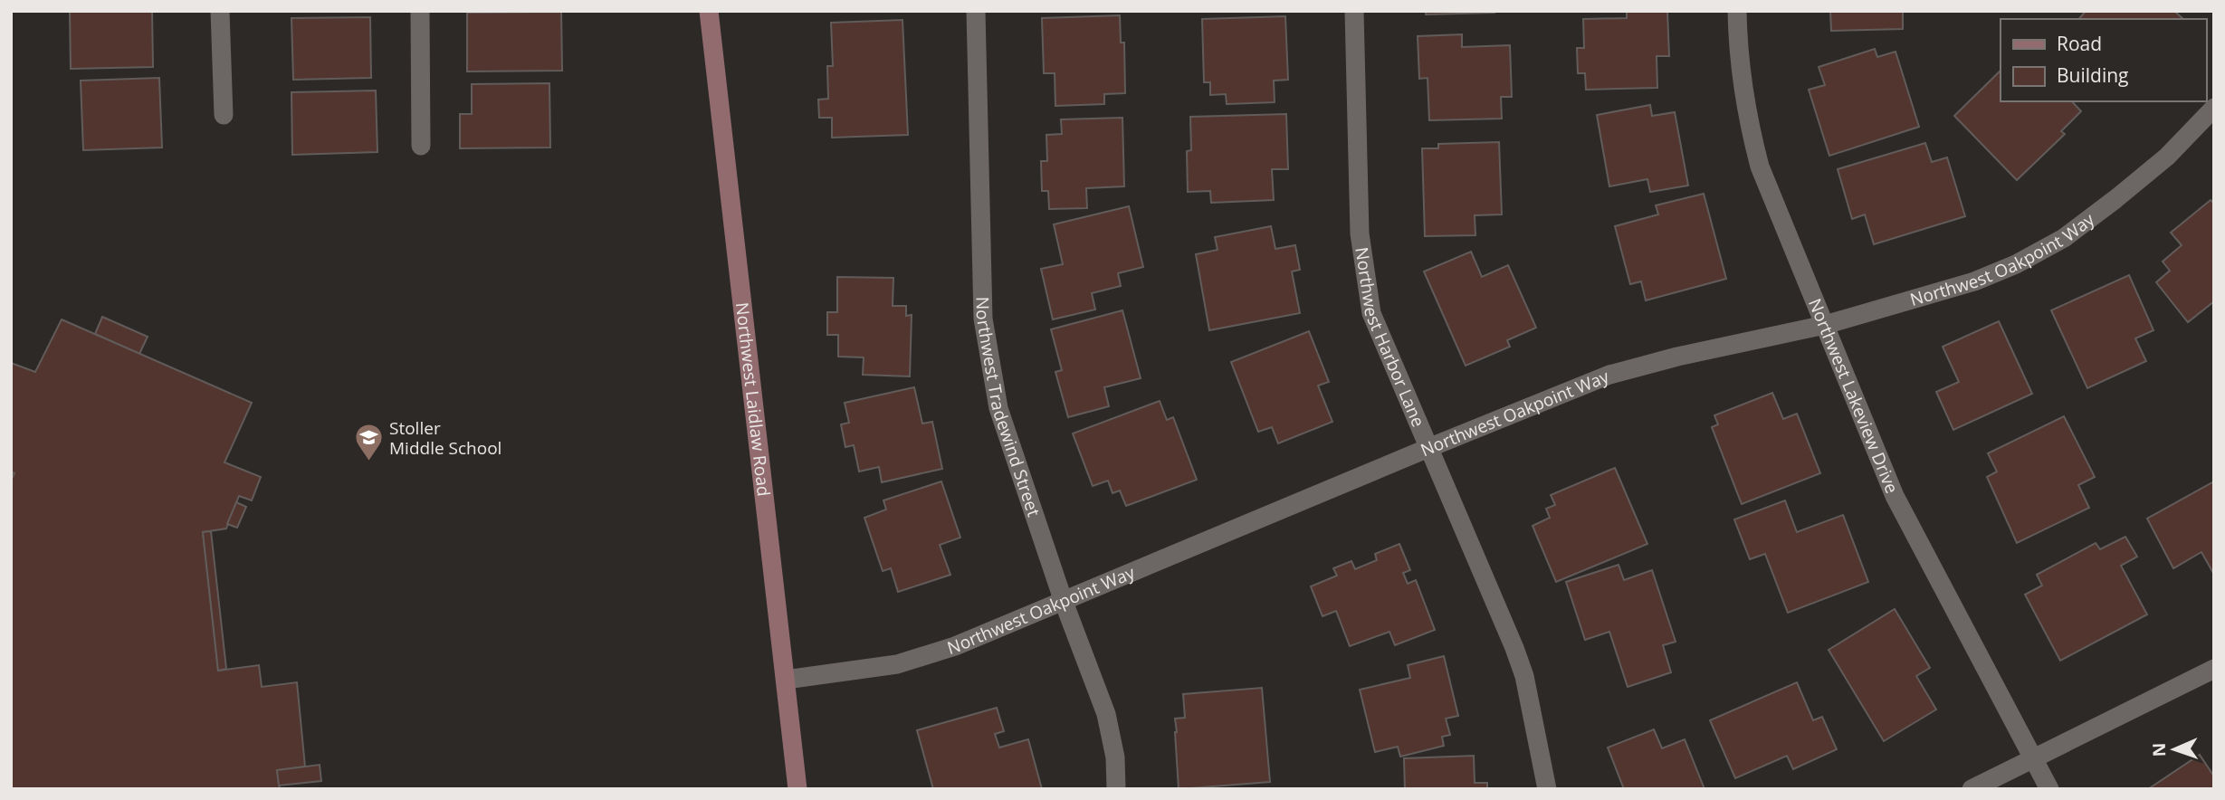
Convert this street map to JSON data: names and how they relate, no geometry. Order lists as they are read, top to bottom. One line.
{"streets":{"main road":["Northwest Laidlaw Road"],"street":["Northwest Oakpoint Way","Northwest Harbor Lane","Northwest Lakeview Drive","Northwest Tradewind Street"]},"crossings":[["Northwest Oakpoint Way","Northwest Harbor Lane"],["Northwest Oakpoint Way","Northwest Lakeview Drive"],["Northwest Oakpoint Way","Northwest Laidlaw Road"],["Northwest Oakpoint Way","Northwest Tradewind Street"]],"places":{"school or university":["Stoller Middle School"]},"legend":["Road","Building"],"north":"left"}
